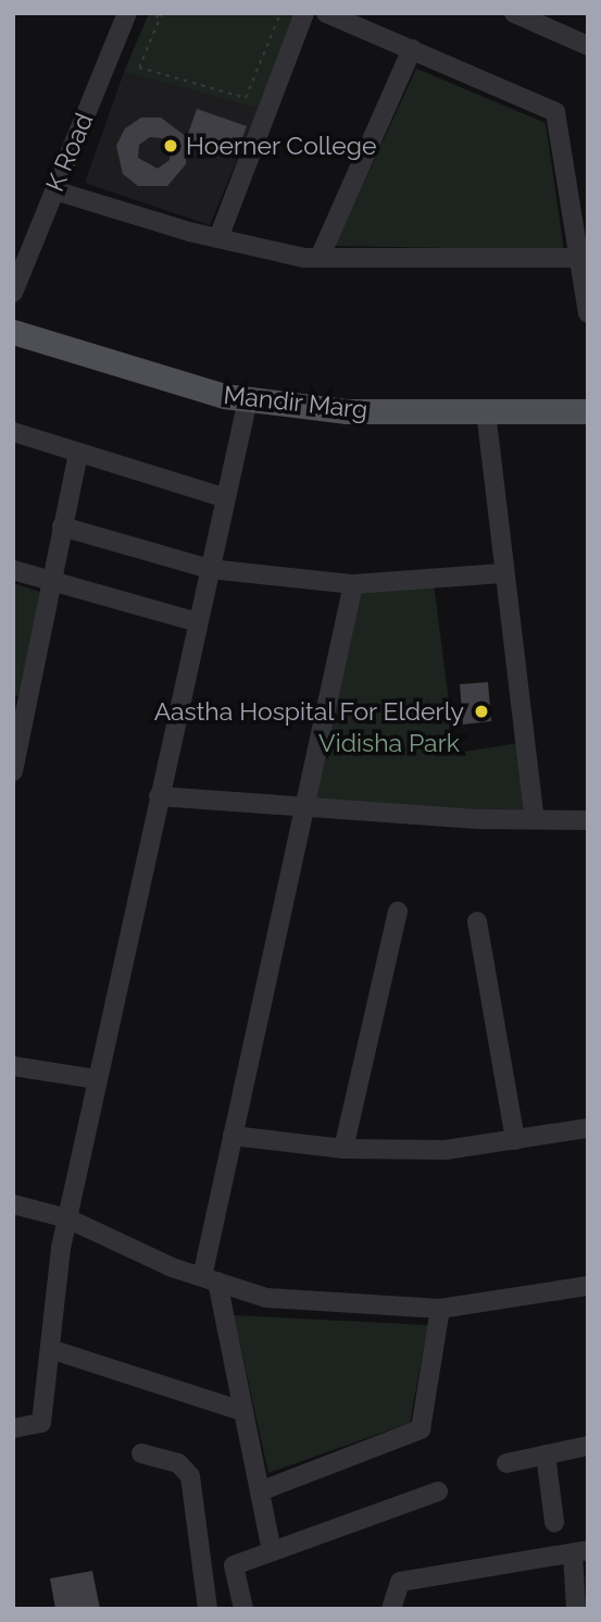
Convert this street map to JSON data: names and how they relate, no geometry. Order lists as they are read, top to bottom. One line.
{"streets":{"main road":["Mandir Marg"],"street":["K Road"]},"parks":["Vidisha Park"],"places":["Hoerner College","Aastha Hospital For Elderly"]}
